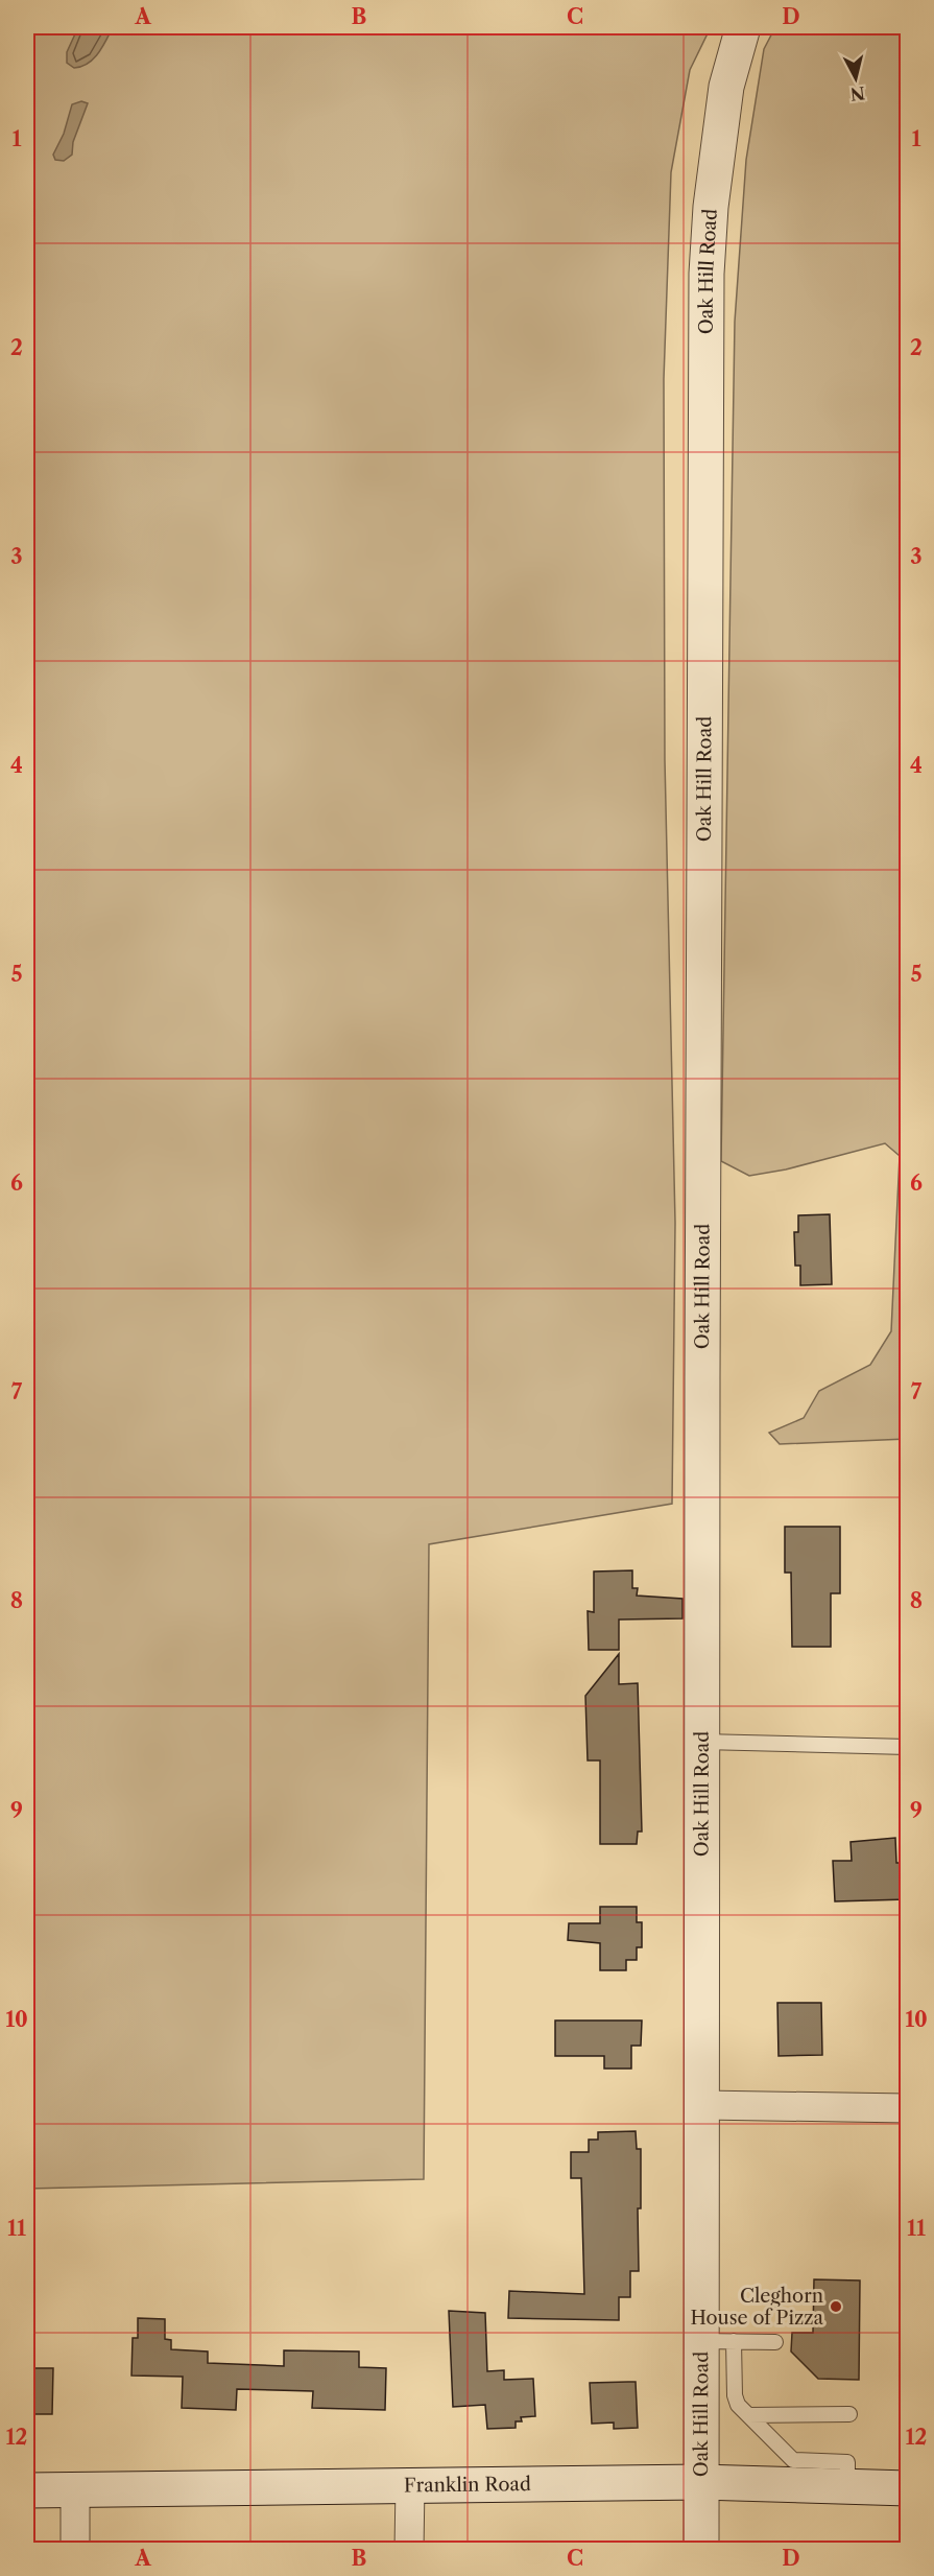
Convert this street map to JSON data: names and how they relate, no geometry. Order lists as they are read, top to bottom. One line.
{"streets":{"street":["Oak Hill Road","Franklin Road"]},"crossings":[["Oak Hill Road","Franklin Road"]],"places":["Cleghorn House of Pizza"],"north":"bottom","grid":{"columns":["A","B","C","D"],"rows":["1","2","3","4","5","6","7","8","9","10","11","12"]}}
